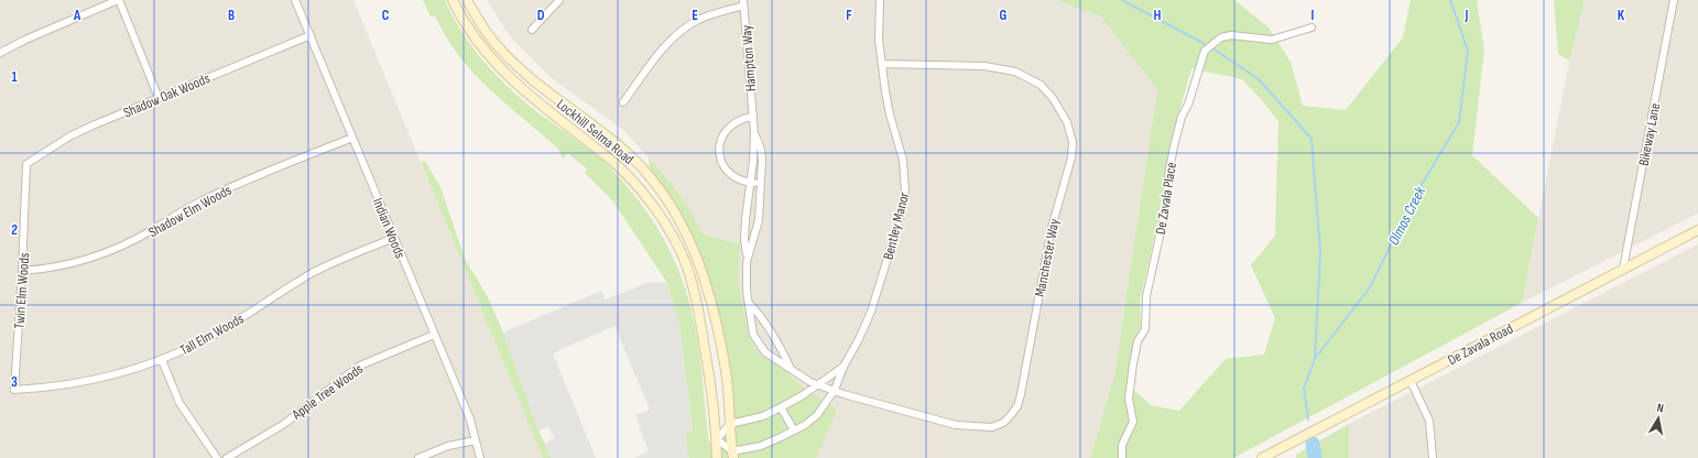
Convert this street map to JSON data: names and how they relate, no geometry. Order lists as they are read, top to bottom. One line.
{"streets":{"main road":["Lockhill Selma Road","De Zavala Road"],"street":["Hampton Way","Shadow Oak Woods","Bikeway Lane","De Zavala Place","Shadow Elm Woods","Bentley Manor","Indian Woods","Manchester Way","Twin Elm Woods","Tall Elm Woods","Apple Tree Woods"]},"crossings":[["Hampton Way","Bentley Manor"],["Hampton Way","Manchester Way"],["Shadow Oak Woods","Indian Woods"],["Shadow Oak Woods","Twin Elm Woods"],["Lockhill Selma Road","Bentley Manor"],["Bikeway Lane","De Zavala Road"],["Shadow Elm Woods","Indian Woods"],["Shadow Elm Woods","Twin Elm Woods"],["Bentley Manor","Manchester Way"],["Indian Woods","Tall Elm Woods"],["Indian Woods","Apple Tree Woods"],["Twin Elm Woods","Tall Elm Woods"]],"water":["Olmos Creek"],"north":"top","grid":{"columns":["A","B","C","D","E","F","G","H","I","J","K"],"rows":["1","2","3"]}}
